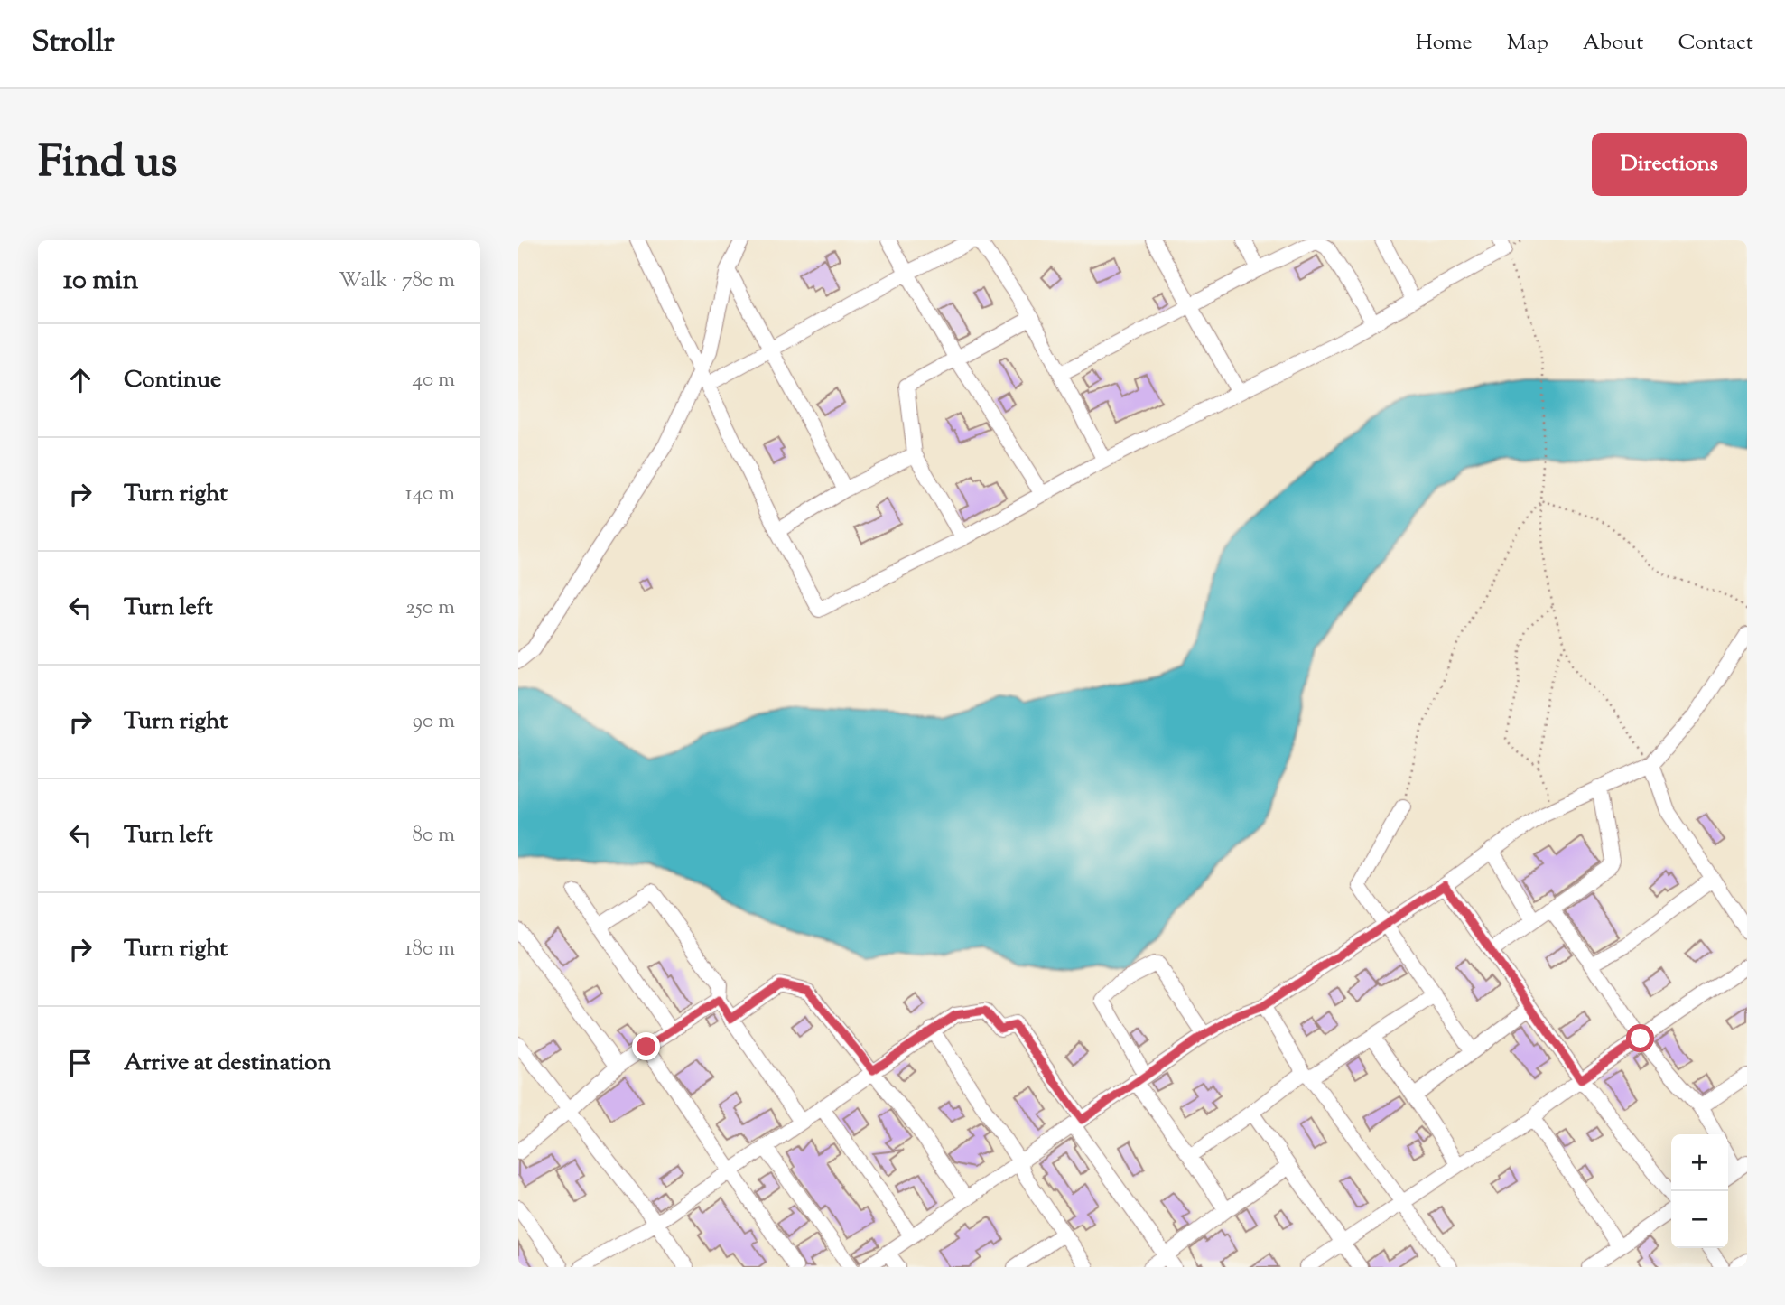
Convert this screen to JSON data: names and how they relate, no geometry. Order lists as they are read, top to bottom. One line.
{"page":{"header":"Strollr","nav":["Home","Map","About","Contact"],"title":"Find us","buttons":"Directions","heading":["10 min","Walk · 780 m"],"list":[["Continue","40 m"],["Turn right","140 m"],["Turn left","250 m"],["Turn right","90 m"],["Turn left","80 m"],["Turn right","180 m"],"Arrive at destination"],"map_buttons":["+","−"]}}
